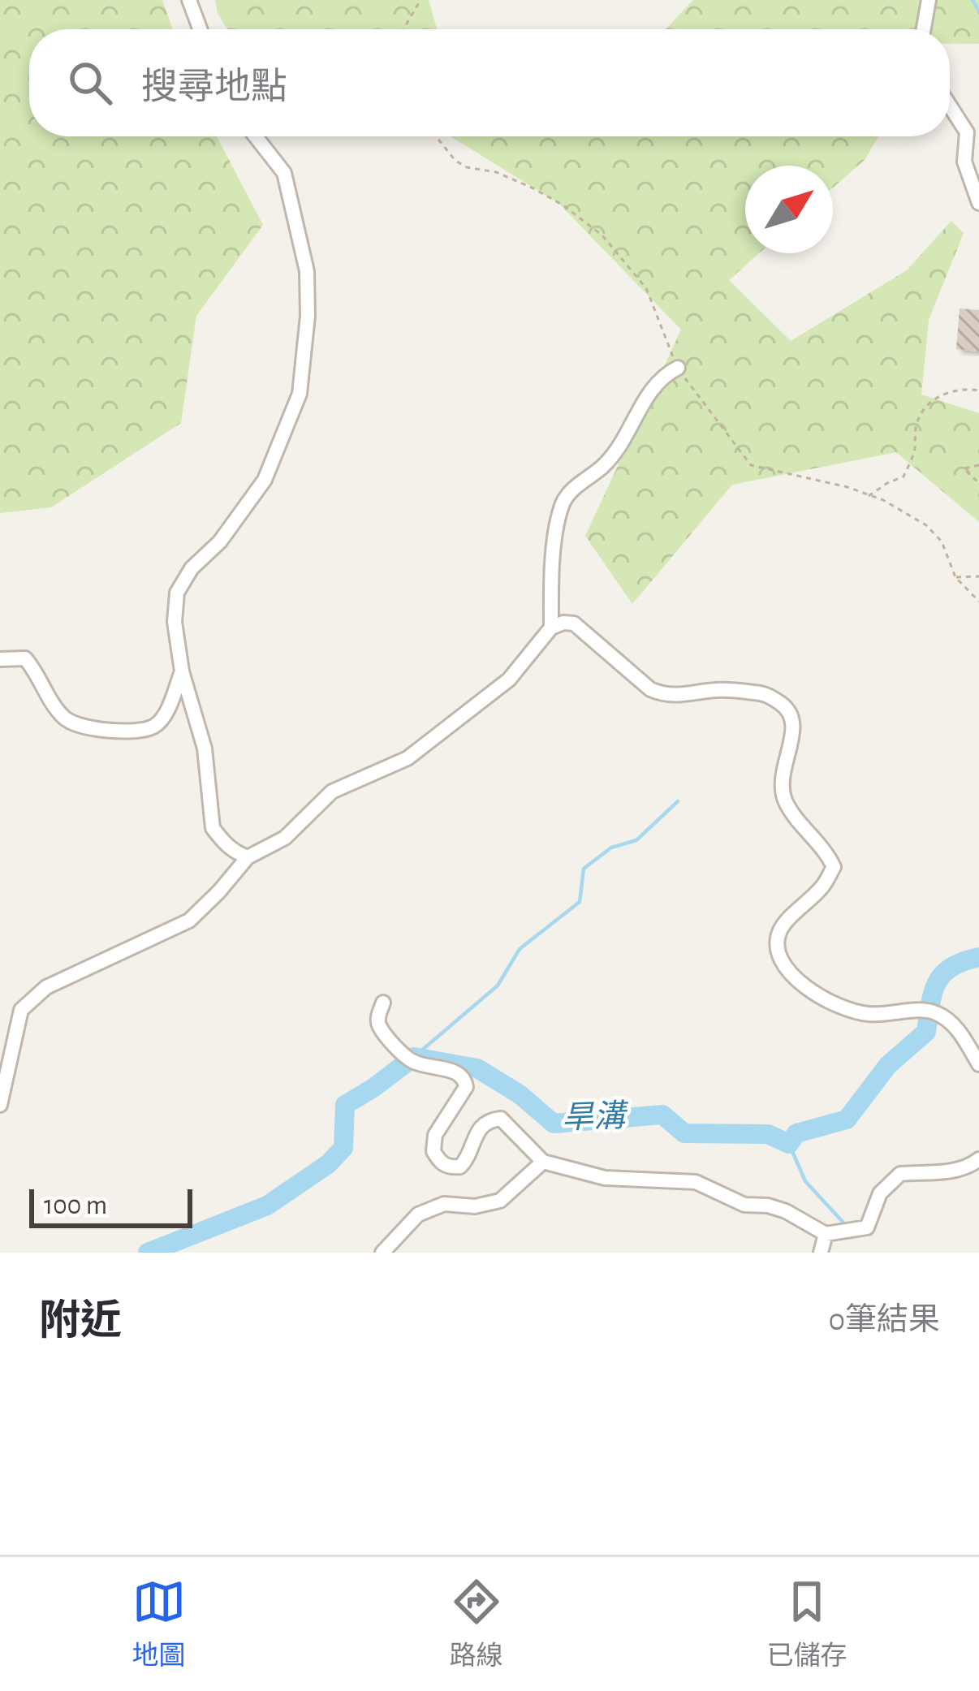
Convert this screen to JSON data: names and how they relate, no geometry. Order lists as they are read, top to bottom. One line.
{"water":["旱溝"],"scale_bar":"100 m","north":"top right","page":{"search":"搜尋地點","scale":"100 m","heading":["附近","0筆結果"],"nav":["地圖","路線","已儲存"]}}
